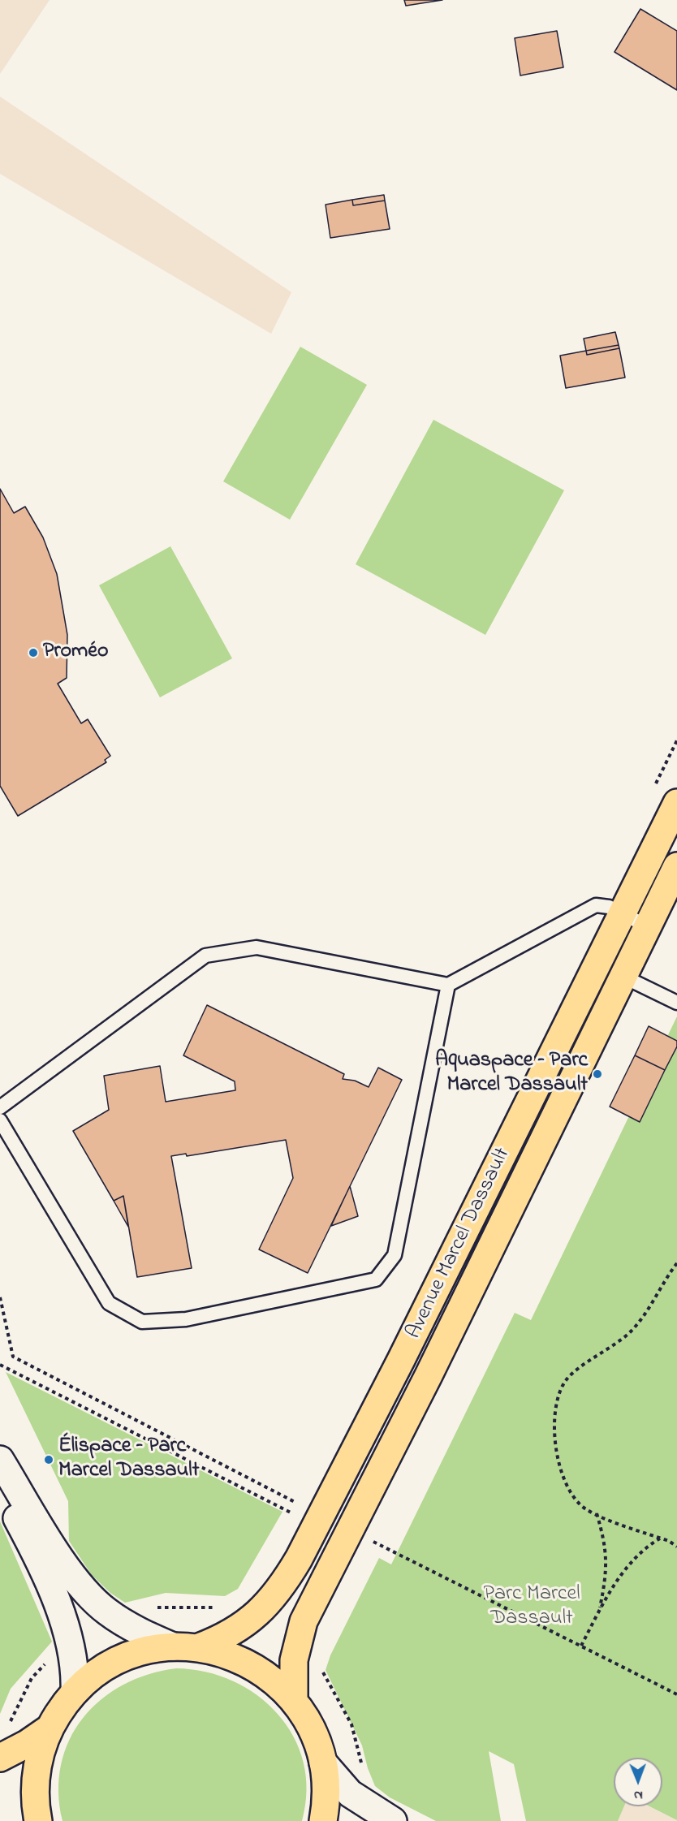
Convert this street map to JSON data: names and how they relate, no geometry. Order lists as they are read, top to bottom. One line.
{"streets":{"main road":["Avenue Marcel Dassault"]},"parks":["Parc Marcel Dassault"],"places":["Proméo","Aquaspace – Parc Marcel Dassault","Élispace – Parc Marcel Dassault"],"north":"bottom"}
